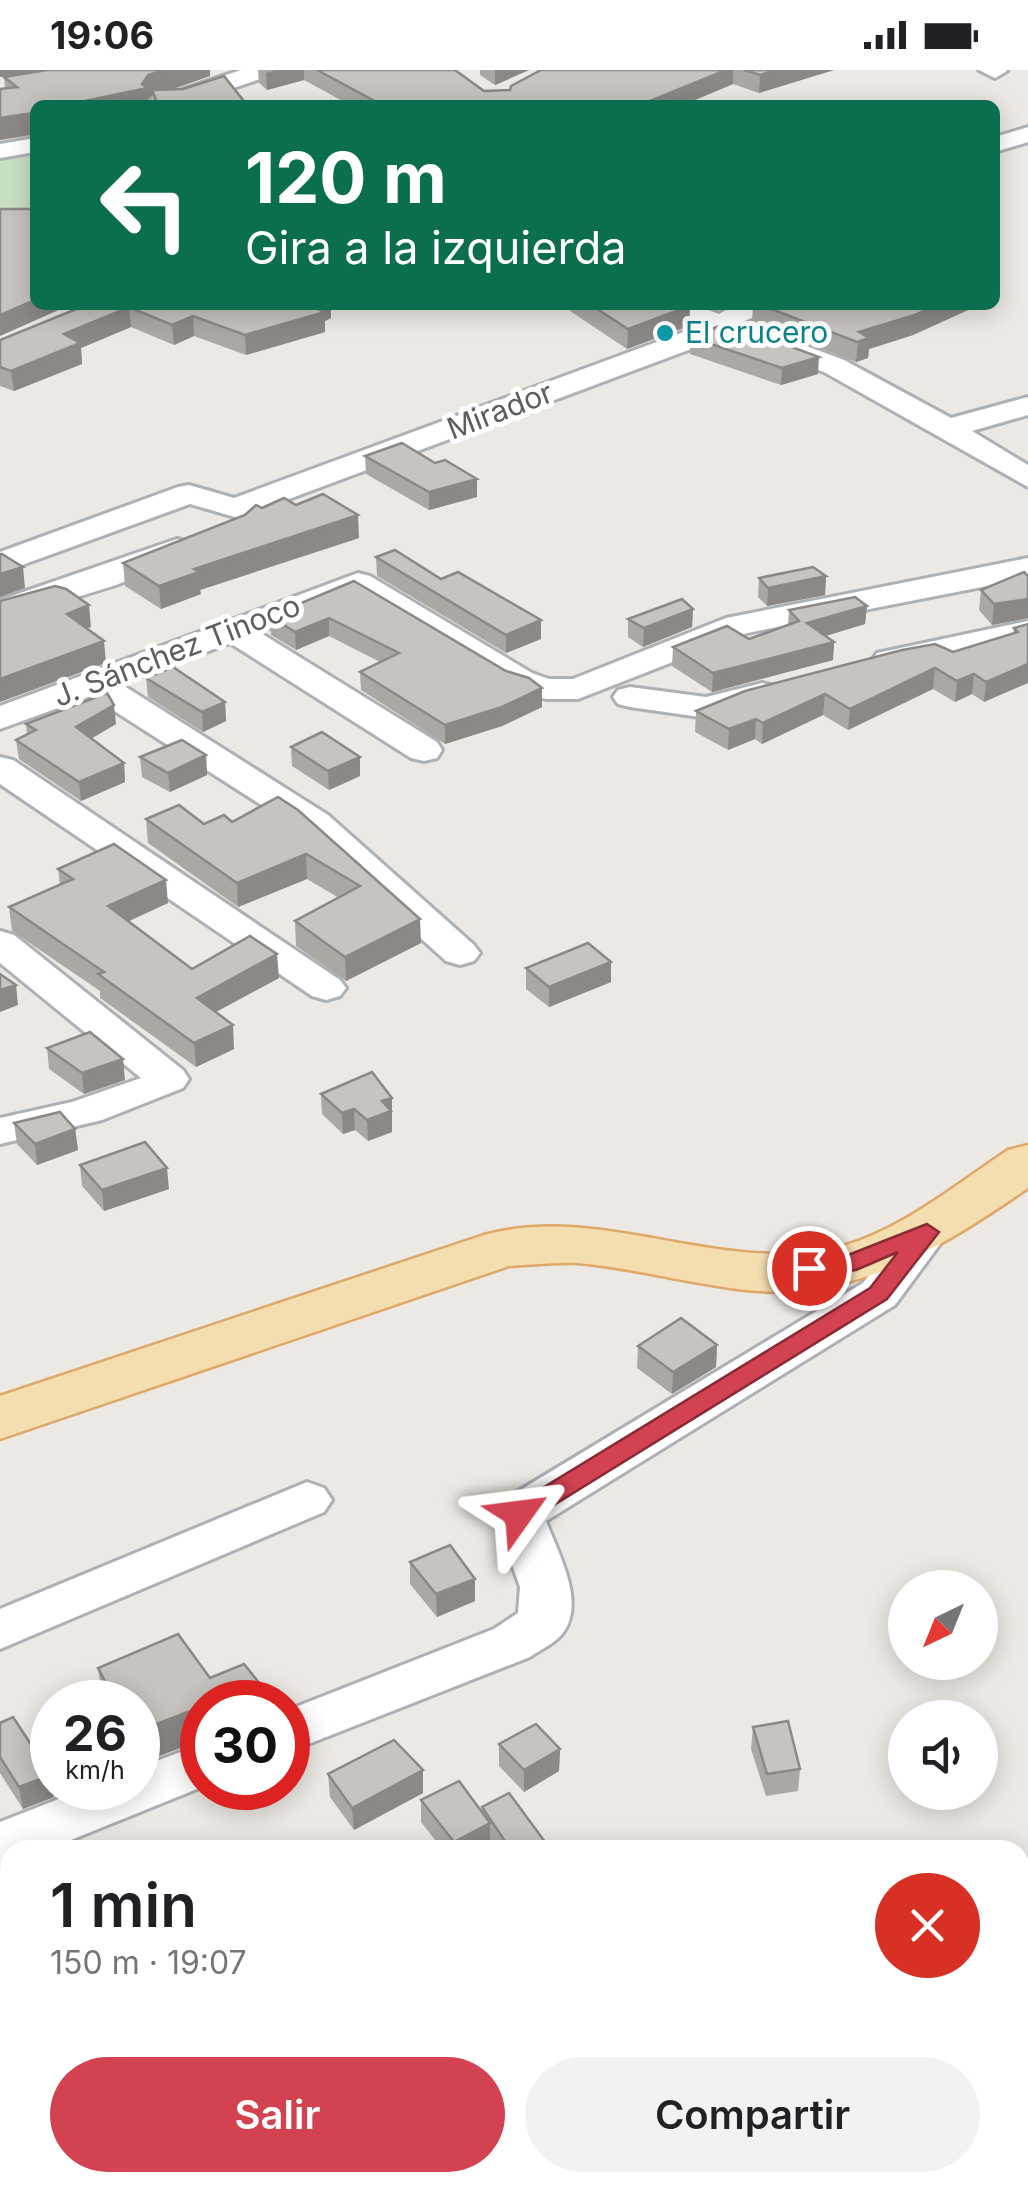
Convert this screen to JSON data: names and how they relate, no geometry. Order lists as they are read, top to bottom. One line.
{"streets":{"street":["Mirador","J. Sánchez Tinoco"]},"places":["El crucero"],"north":"bottom left","page":{"status":"19:06","turn":["120 m","Gira a la izquierda"],"speed":"26 km/h","limit":"30","heading":["1 min","150 m · 19:07"],"buttons":["Salir","Compartir"]}}
